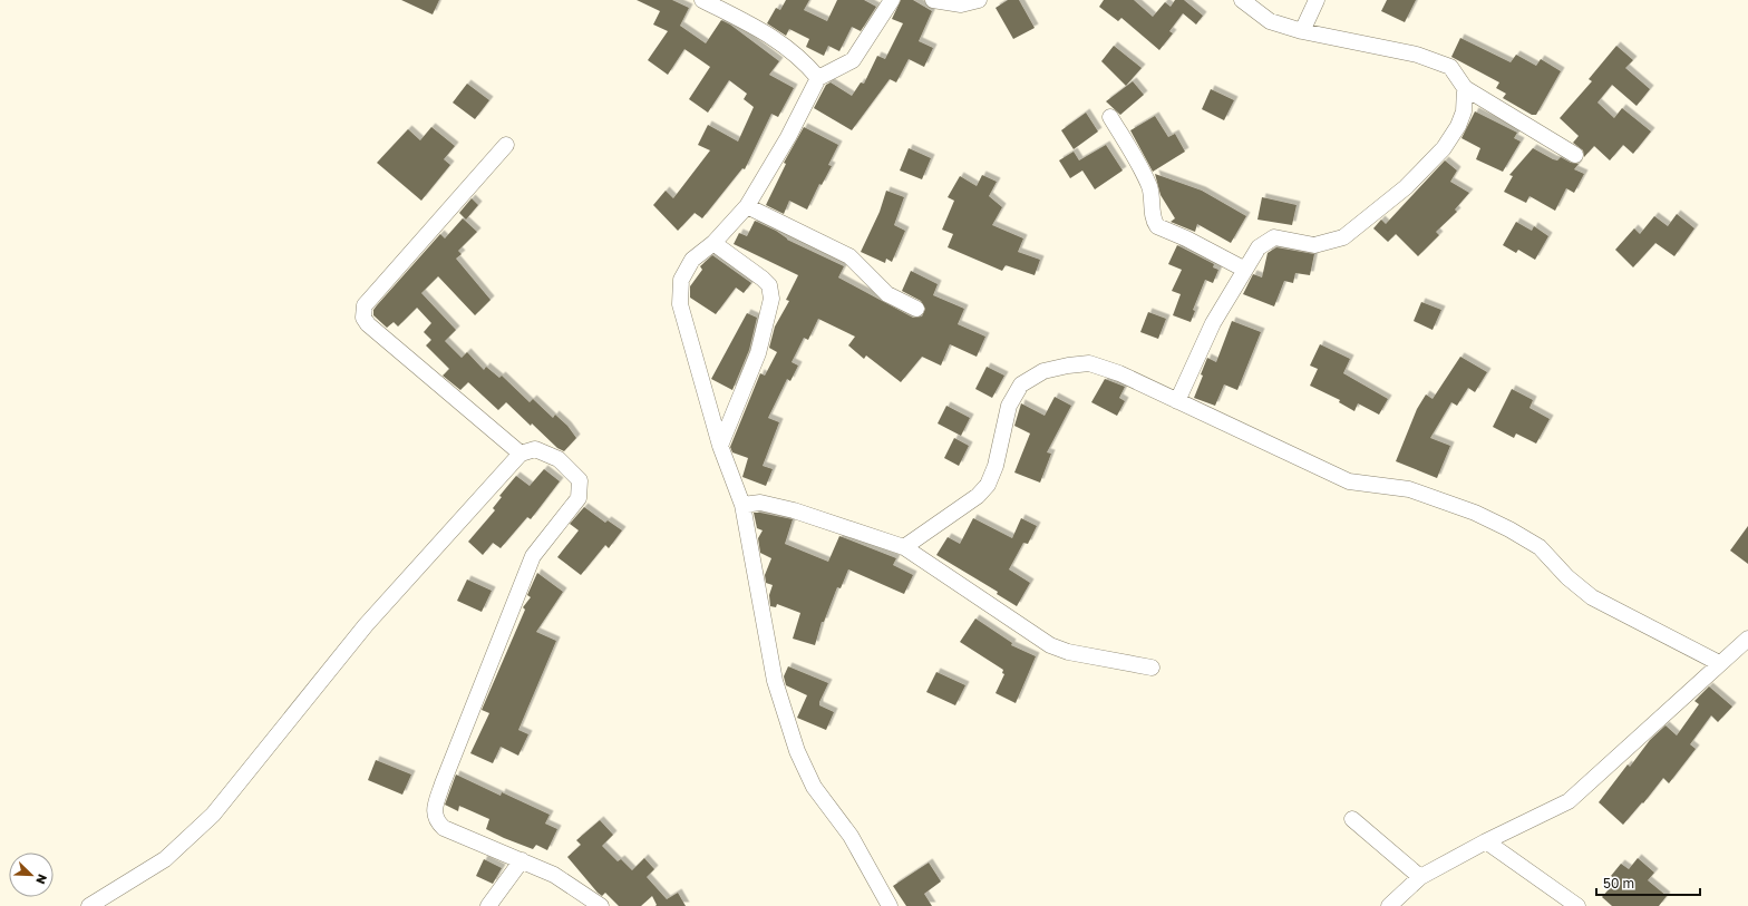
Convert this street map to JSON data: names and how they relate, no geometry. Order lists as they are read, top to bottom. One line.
{"scale_bar":"50 m","north":"bottom right"}
